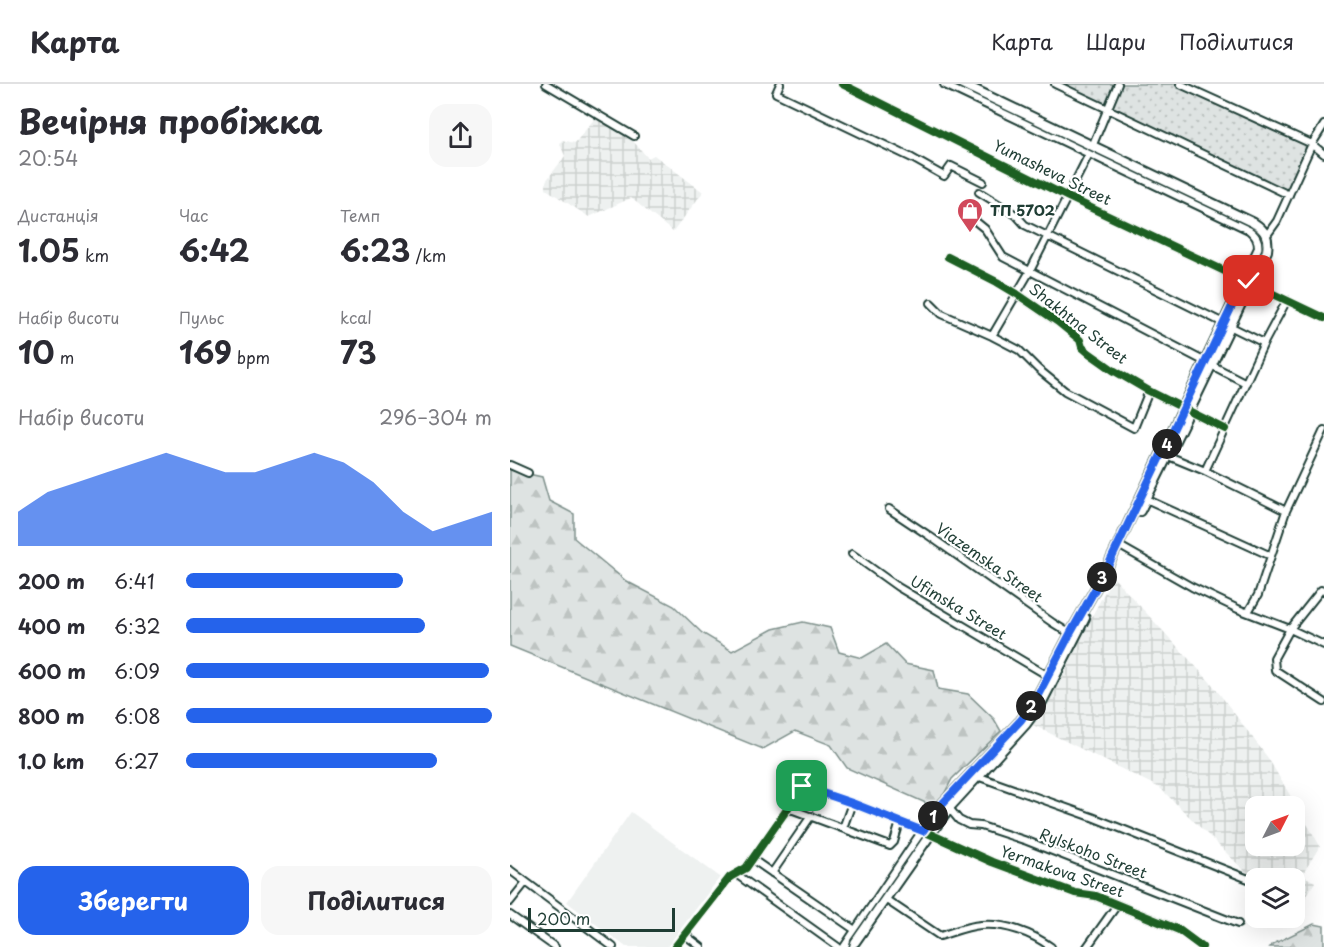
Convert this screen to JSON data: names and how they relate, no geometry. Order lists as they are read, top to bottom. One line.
{"streets":{"street":["Yumasheva Street","Shakhtna Street","Viazemska Street","Ufimska Street","Rylskoho Street","Yermakova Street"]},"places":{"shop":["ТП 5702"]},"scale_bar":"200 m","north":"top right","page":{"header":"Карта","nav":["Карта","Шари","Поділитися"],"heading":["Вечірня пробіжка","20:54"],"stats":[["Дистанція","1.05 km"],["Час","6:42"],["Темп","6:23 /km"],["Набір висоти","10 m"],["Пульс","169 bpm"],["kcal","73"]],"chart":["Набір висоти","296–304 m"],"pins":["4","3","2","1"],"list":[{"name":"200 m","note":"6:41"},{"name":"400 m","note":"6:32"},{"name":"600 m","note":"6:09"},{"name":"800 m","note":"6:08"},{"name":"1.0 km","note":"6:27"}],"buttons":["Зберегти","Поділитися"],"scale":"200 m"}}
